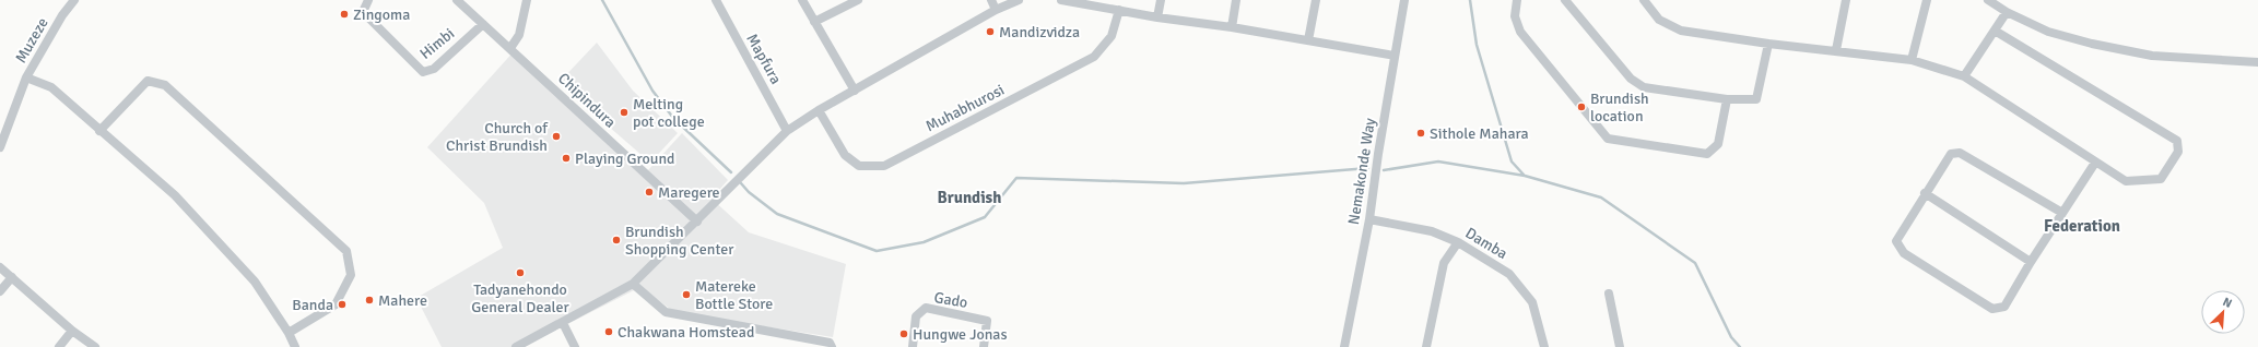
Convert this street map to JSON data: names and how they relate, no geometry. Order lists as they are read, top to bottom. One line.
{"streets":{"street":["Muzeze","Himbi","Mapfura","Chipindura","Muhabhurosi","Nemakonde Way","Damba","Gado"]},"crossings":[["Himbi","Chipindura"],["Nemakonde Way","Damba"]],"districts":["Brundish","Federation"],"places":["Zingoma","Mandizvidza","Brundish location","Melting pot college","Sithole Mahara","Church of Christ Brundish","Playing Ground","Maregere","Brundish Shopping Center","Tadyanehondo General Dealer","Matereke Bottle Store","Mahere","Banda","Chakwana Homstead","Hungwe Jonas"],"north":"top right"}
